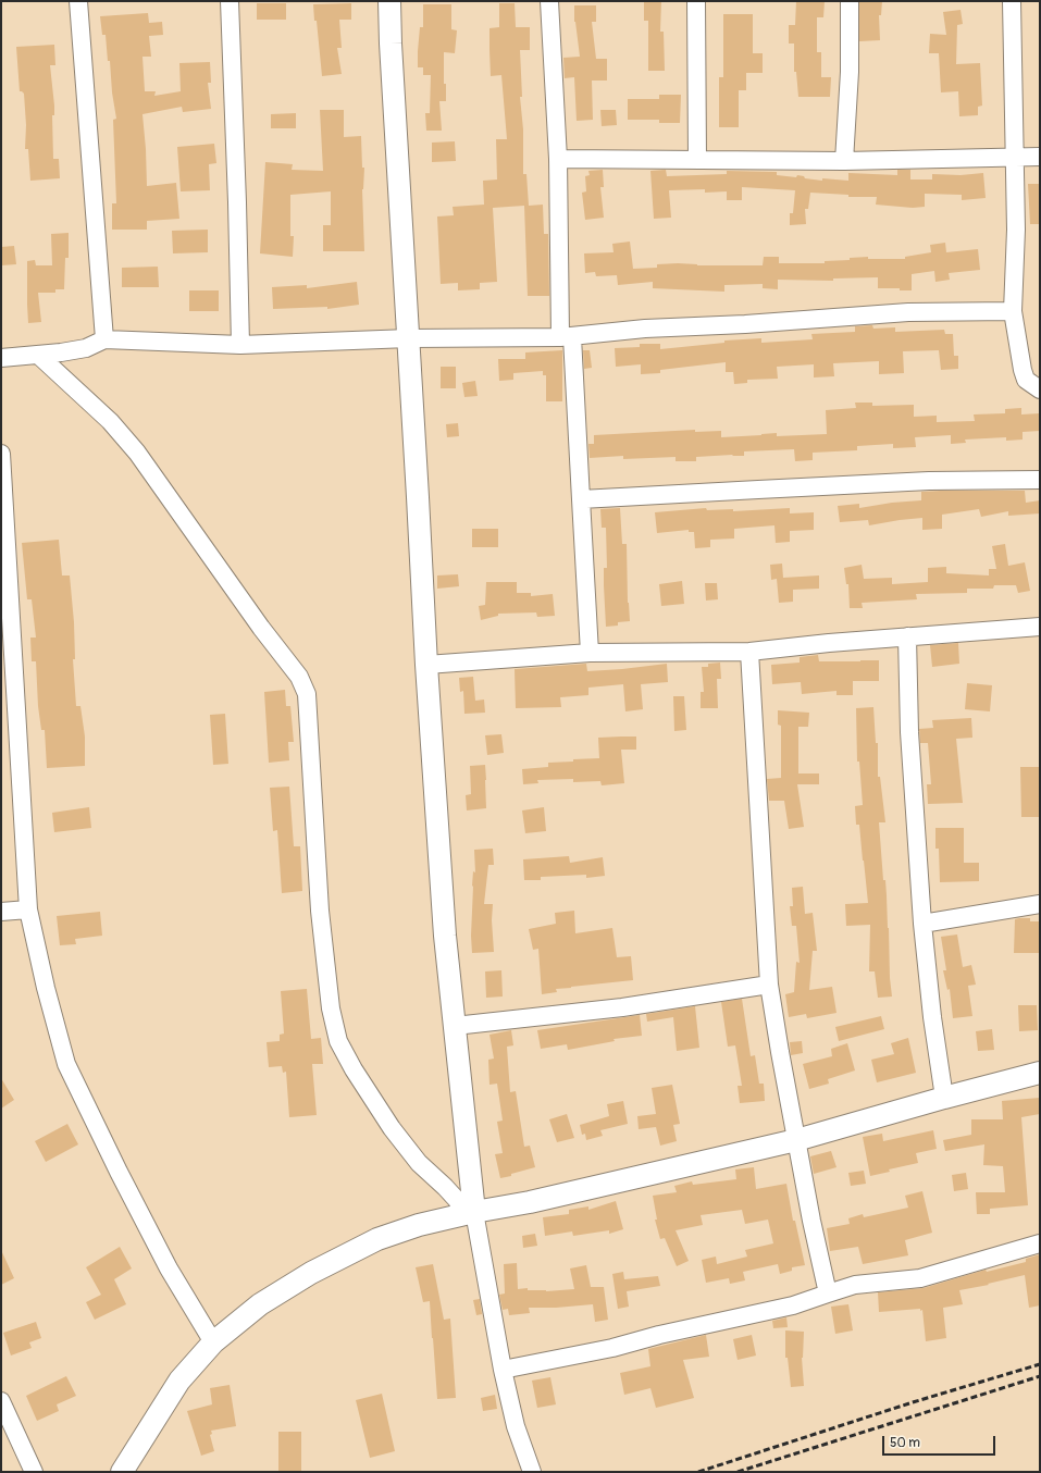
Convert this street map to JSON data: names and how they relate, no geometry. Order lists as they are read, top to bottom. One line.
{"scale_bar":"50 m"}
